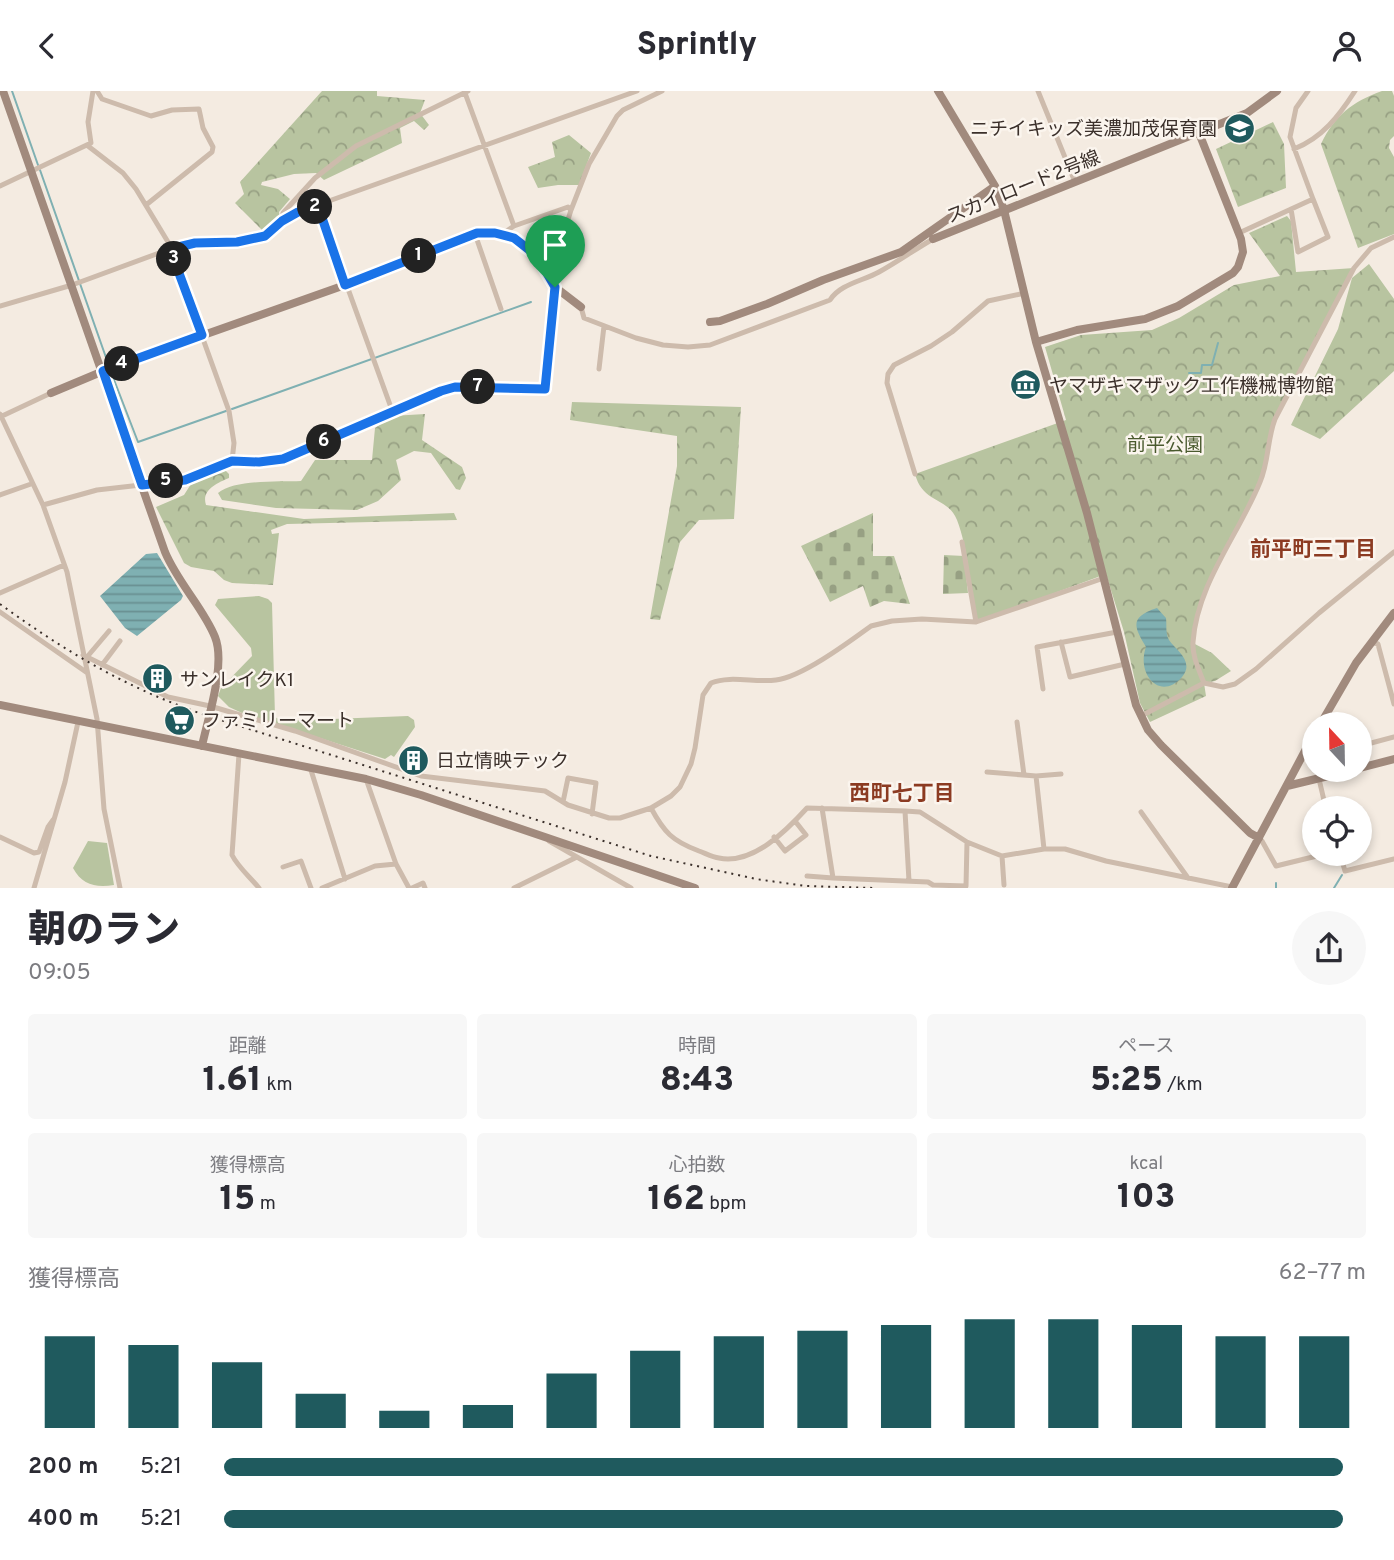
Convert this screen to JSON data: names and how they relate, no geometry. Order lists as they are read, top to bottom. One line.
{"streets":{"street":["スカイロード2号線"]},"districts":["前平町三丁目","西町七丁目"],"parks":["前平公園"],"places":{"school or university":["ニチイキッズ美濃加茂保育園"],"museum":["ヤマザキマザック工作機械博物館"],"building":["サンレイクK1","日立情映テック"],"supermarket":["ファミリーマート"]},"north":"top","page":{"header":"Sprintly","pins":["2","1","3","4","7","6","5"],"heading":["朝のラン","09:05"],"stats":[["距離","1.61 km"],["時間","8:43"],["ペース","5:25 /km"],["獲得標高","15 m"],["心拍数","162 bpm"],["kcal","103"]],"chart":["獲得標高","62–77 m"],"list":[{"name":"200 m","note":"5:21"},{"name":"400 m","note":"5:21"}]}}
